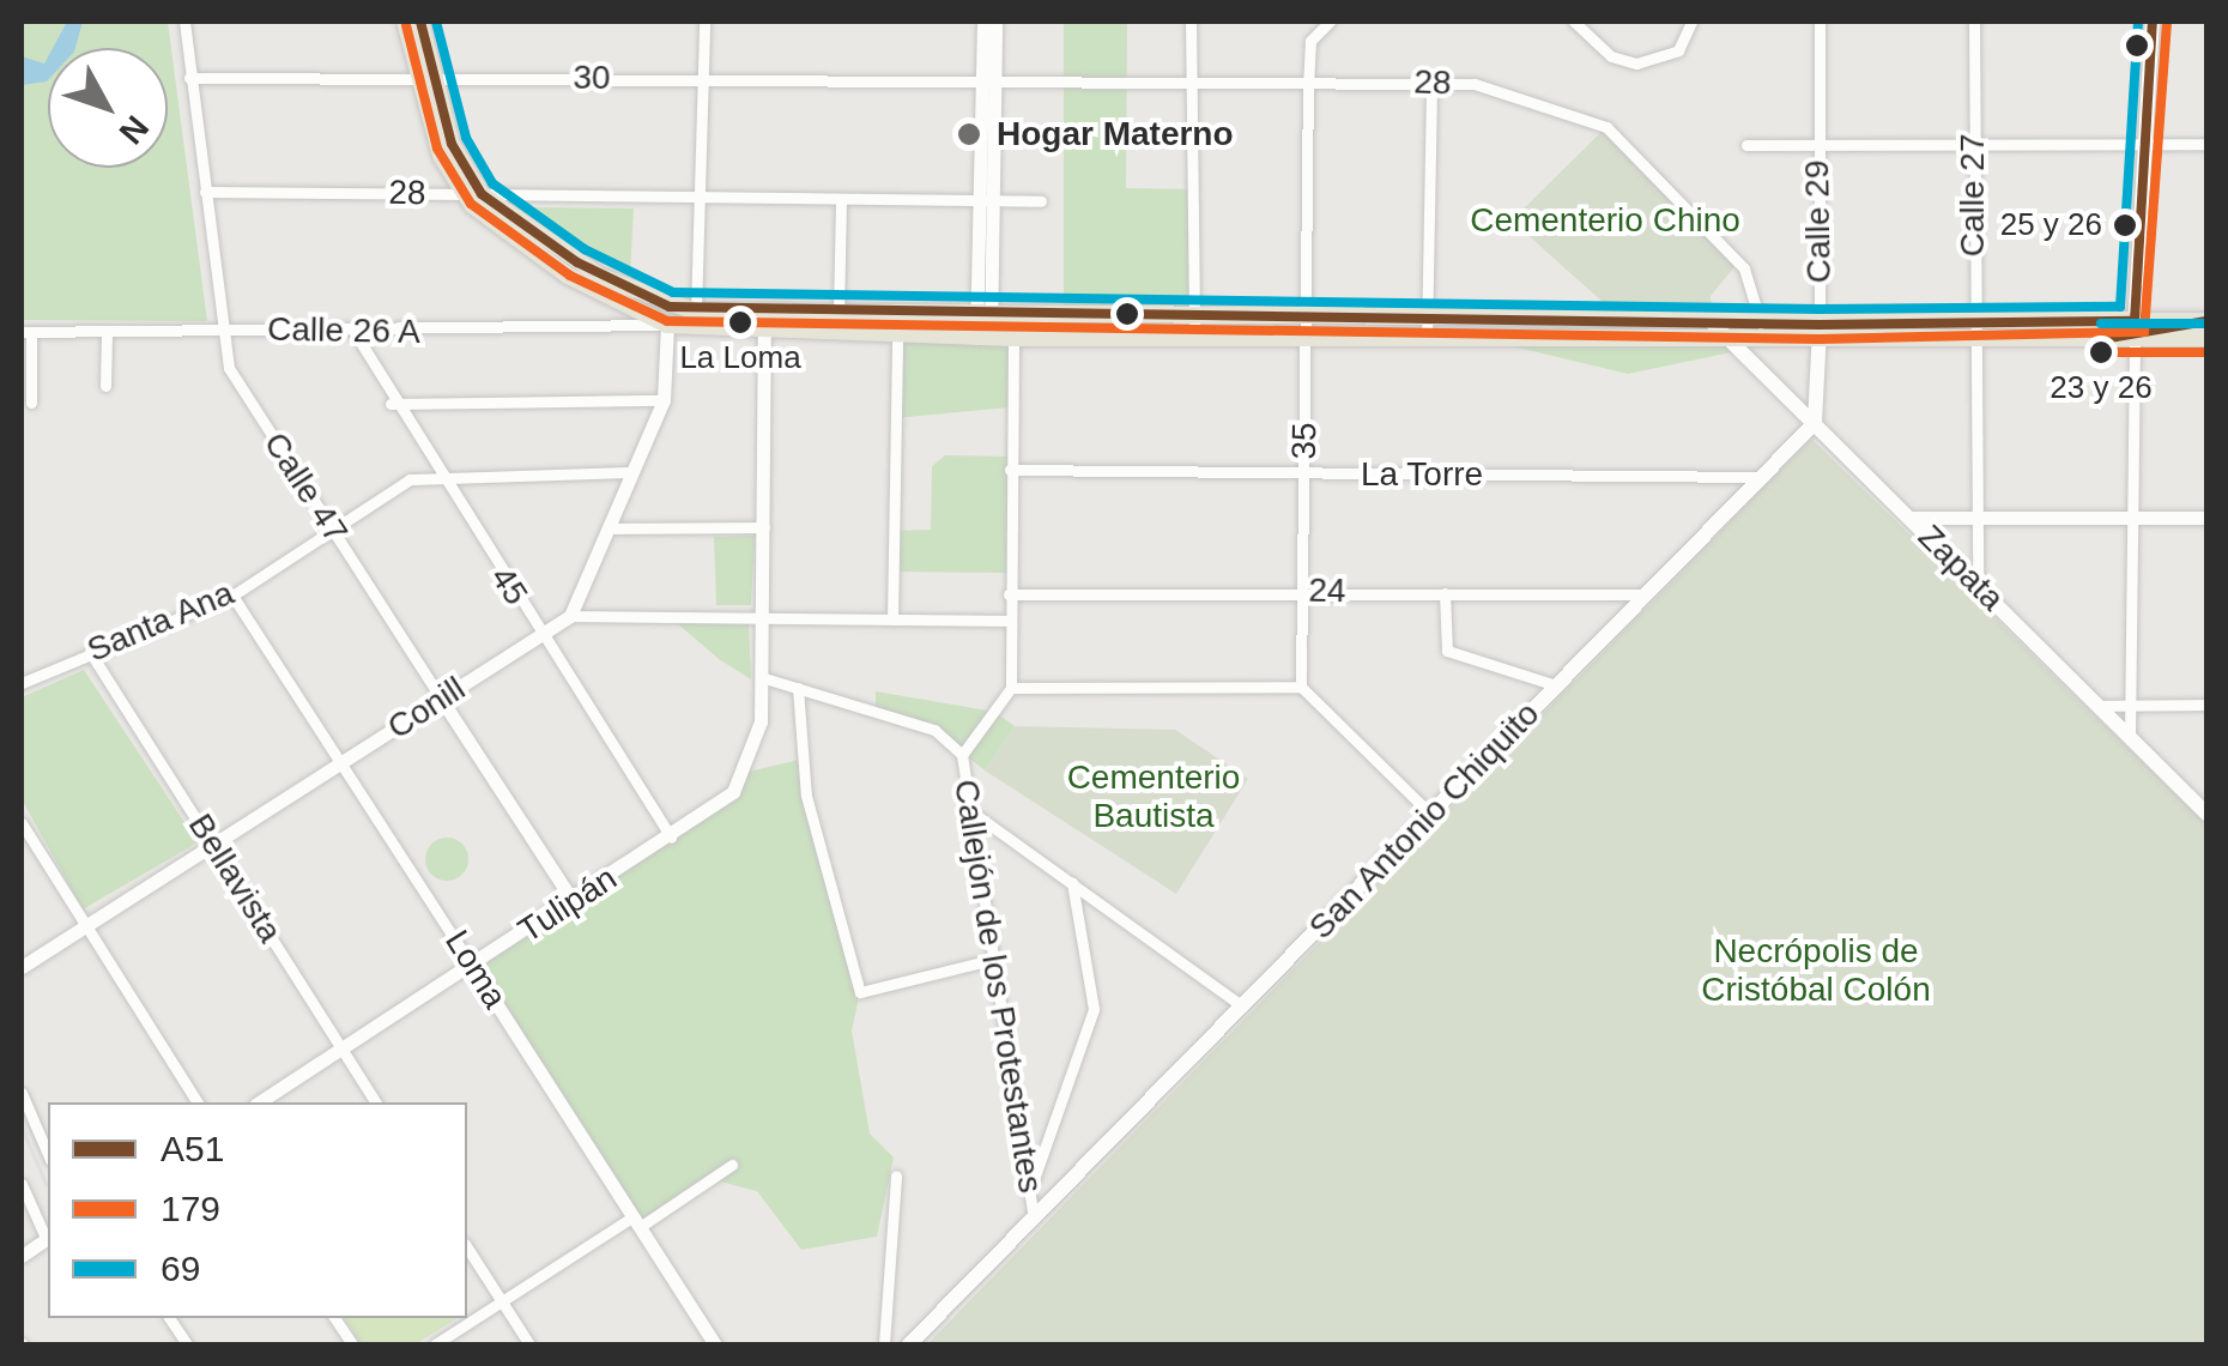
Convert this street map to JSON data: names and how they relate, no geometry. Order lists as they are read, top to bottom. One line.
{"streets":{"main road":["Calle 29","Zapata","San Antonio Chiquito"],"street":["30","28","Calle 27","Calle 26 A","35","La Torre","Calle 47","45","24","Santa Ana","Conill","Bellavista","Tulipán","Loma","Callejón de los Protestantes"]},"crossings":[["30","28"],["30","Calle 47"],["28","35"],["28","Calle 47"],["Calle 27","Zapata"],["Calle 29","Zapata"],["Calle 29","San Antonio Chiquito"],["Calle 26 A","Calle 47"],["Calle 26 A","45"],["35","La Torre"],["35","24"],["La Torre","San Antonio Chiquito"],["Calle 47","Santa Ana"],["Calle 47","Conill"],["Calle 47","Tulipán"],["Zapata","San Antonio Chiquito"],["45","Santa Ana"],["45","Conill"],["45","Tulipán"],["24","San Antonio Chiquito"],["Santa Ana","Bellavista"],["Santa Ana","Loma"],["Conill","Bellavista"],["Conill","Loma"],["San Antonio Chiquito","Callejón de los Protestantes"],["Bellavista","Tulipán"],["Tulipán","Loma"]],"parks":["Cementerio Chino","Cementerio Bautista","Necrópolis de Cristóbal Colón"],"places":["Hogar Materno","25 y 26","La Loma","23 y 26"],"lines":["transit line A51","transit line 69","transit line 179"],"legend":["A51","179","69"],"north":"bottom right"}
